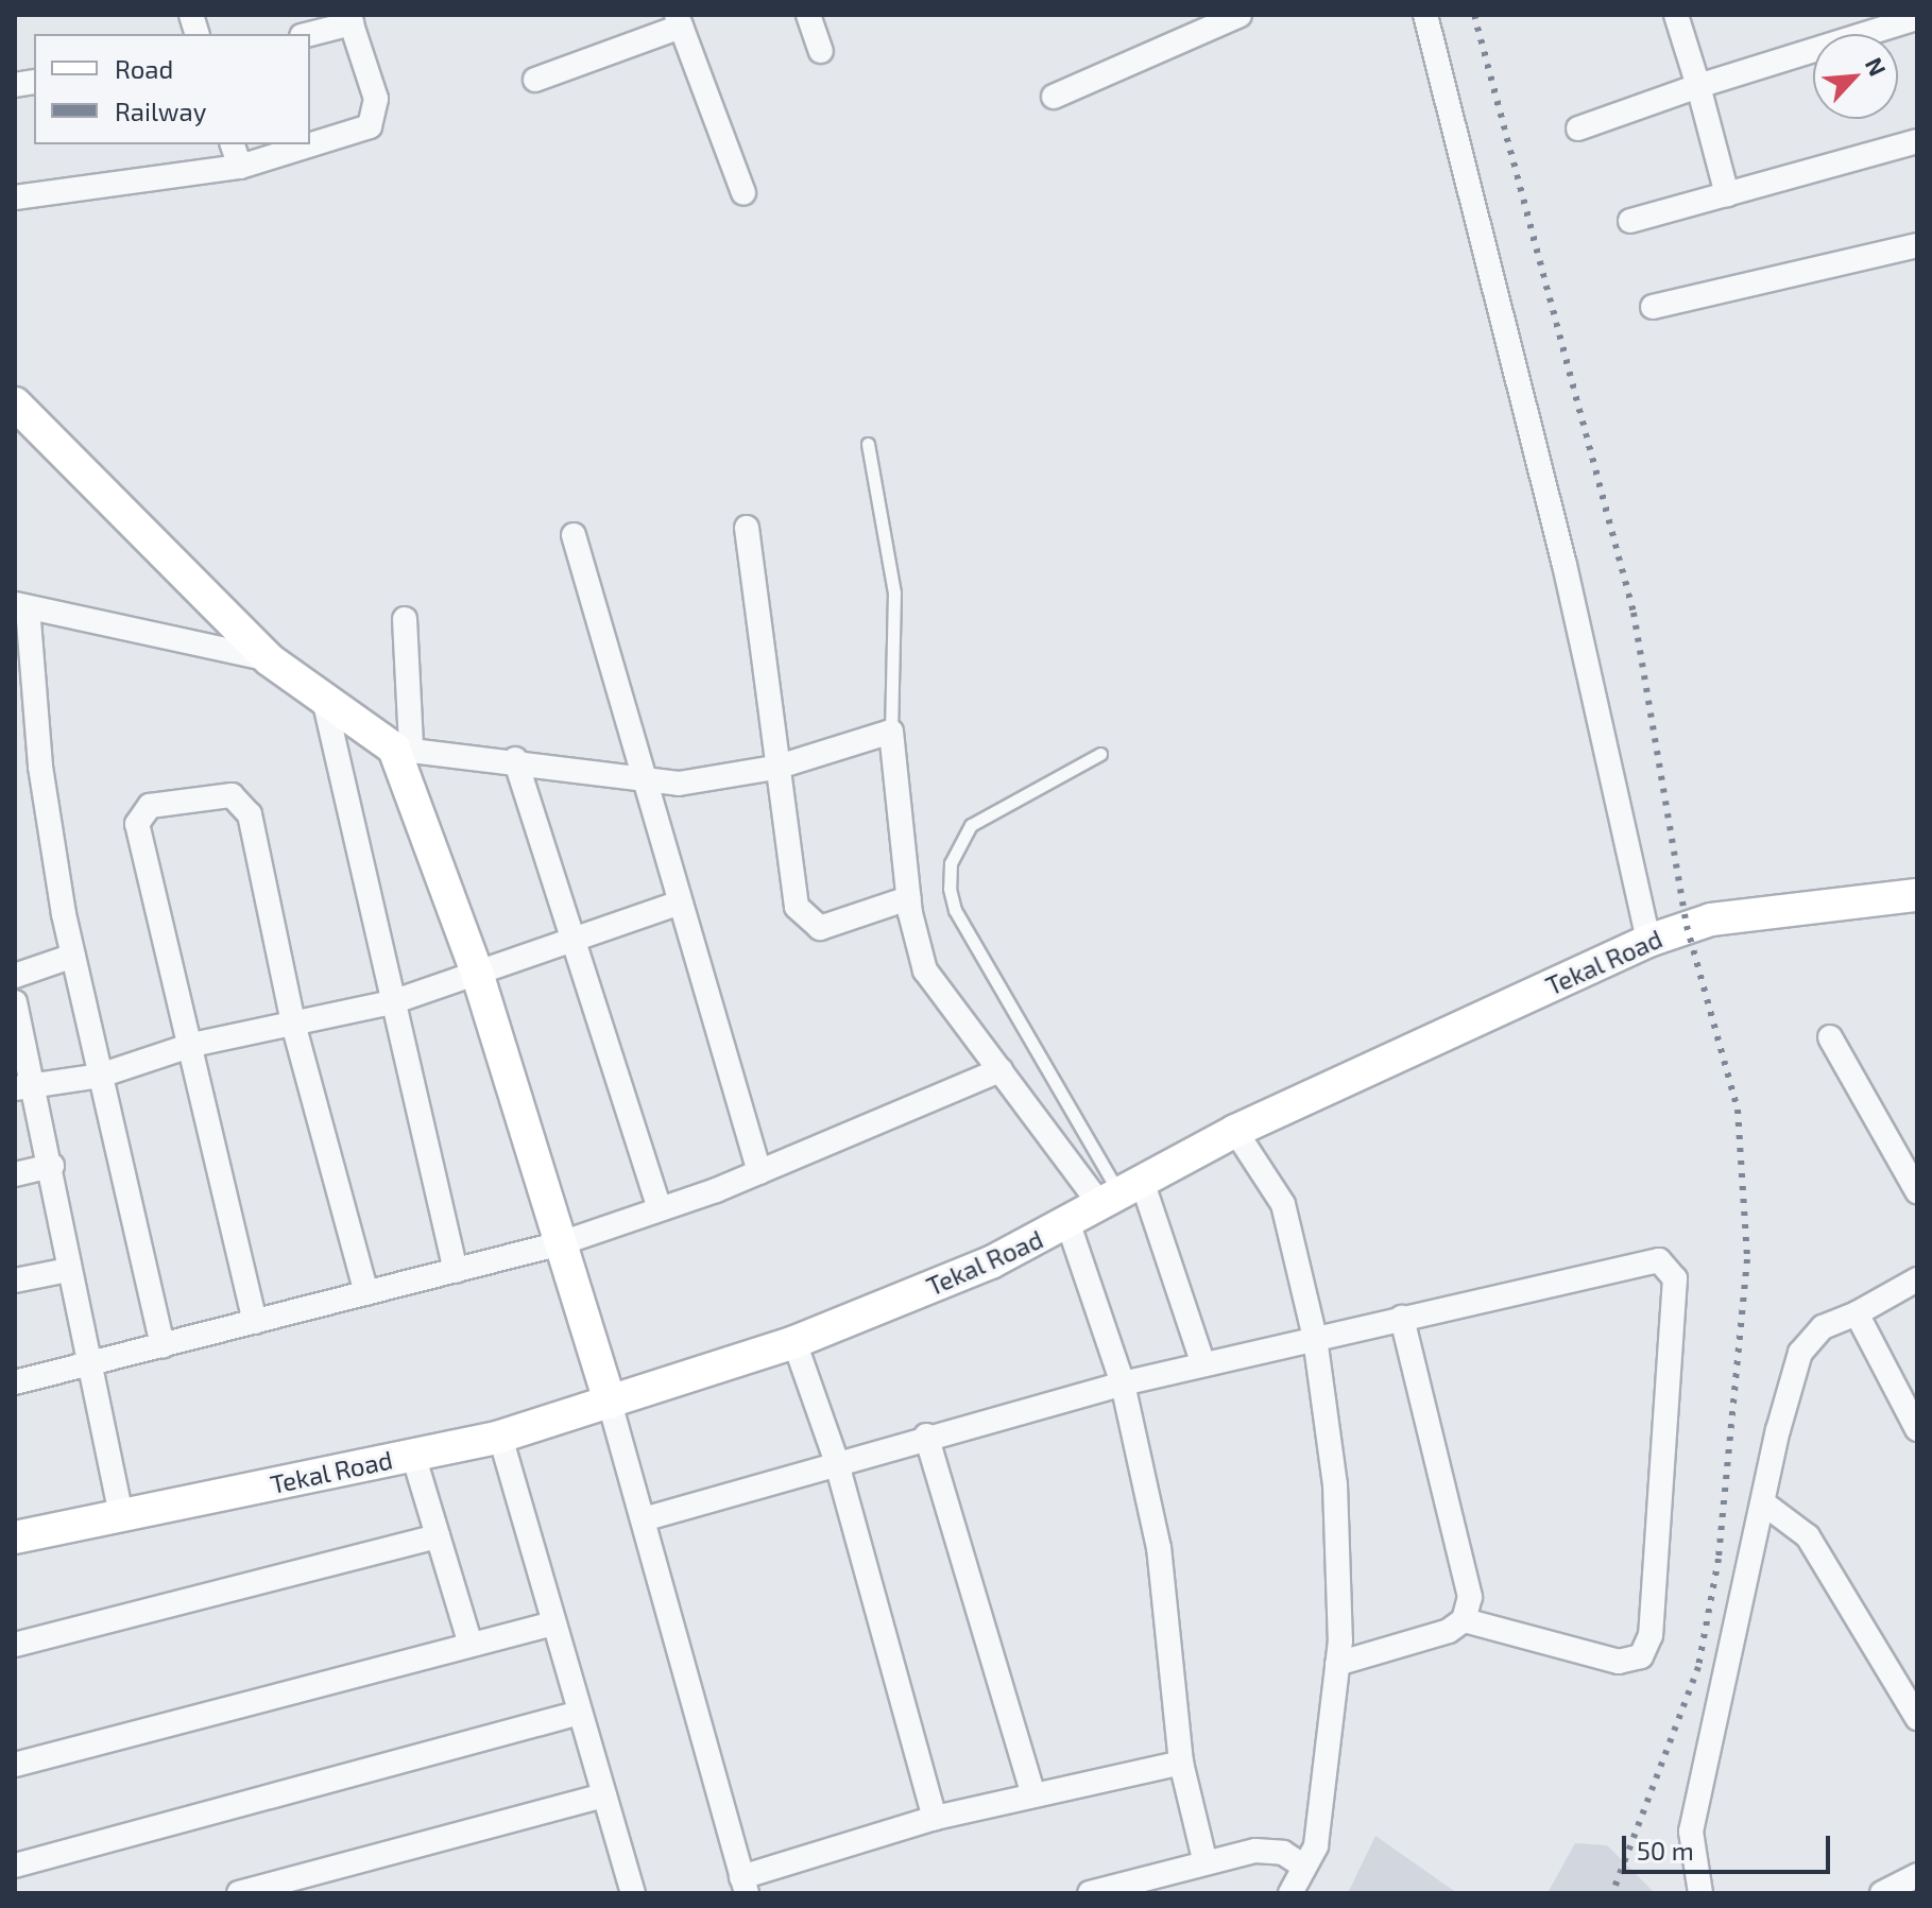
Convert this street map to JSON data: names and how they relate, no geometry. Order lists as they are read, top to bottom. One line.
{"streets":{"main road":["Tekal Road"]},"legend":["Road","Railway"],"scale_bar":"50 m","north":"top right"}
